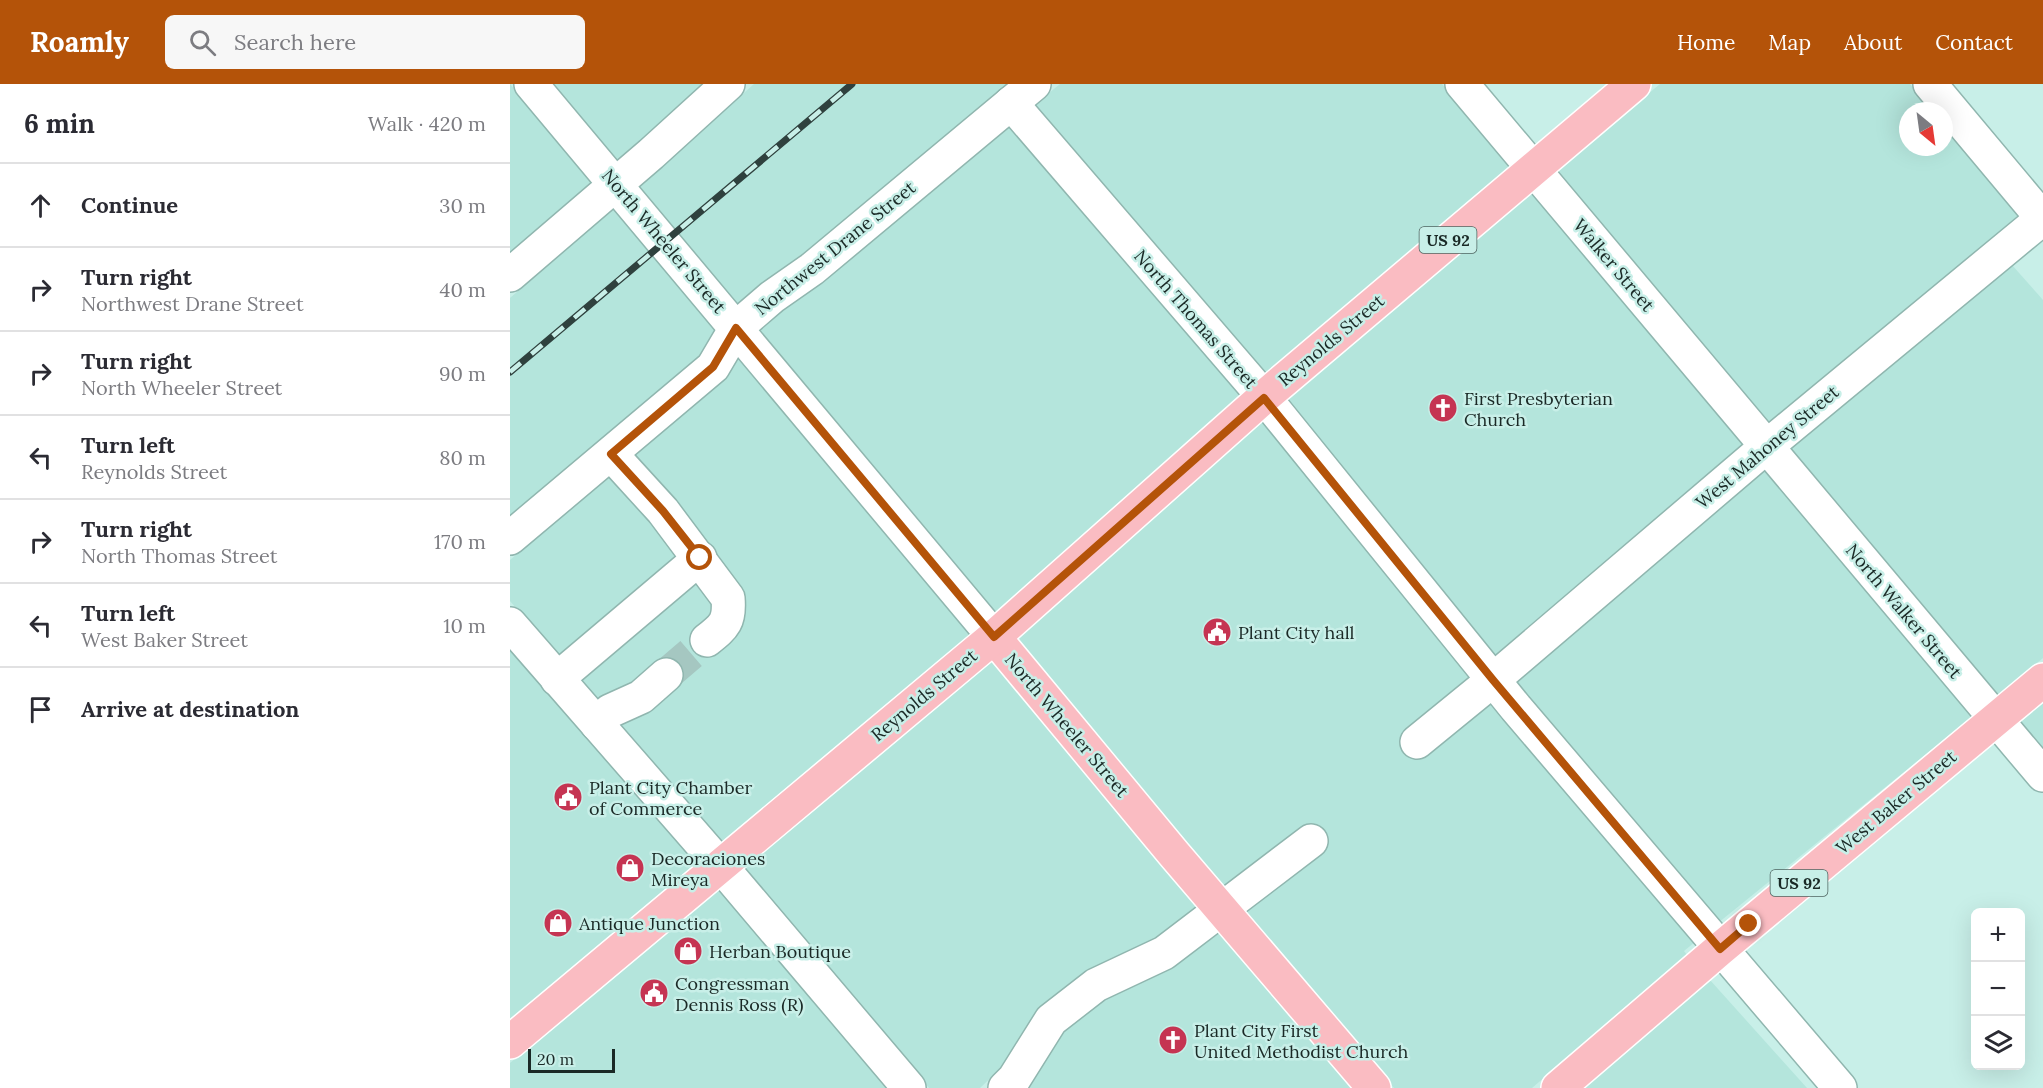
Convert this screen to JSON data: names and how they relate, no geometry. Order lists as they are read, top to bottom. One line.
{"streets":{"main road":["US 92","North Wheeler Street","Reynolds Street","West Baker Street"],"street":["Northwest Drane Street","Walker Street","North Thomas Street","West Mahoney Street","North Walker Street"]},"crossings":[["North Wheeler Street","Northwest Drane Street"],["North Wheeler Street","Reynolds Street"],["Northwest Drane Street","North Thomas Street"],["Walker Street","Reynolds Street"],["Walker Street","West Mahoney Street"],["Walker Street","North Walker Street"],["North Thomas Street","Reynolds Street"],["North Thomas Street","West Mahoney Street"],["North Thomas Street","West Baker Street"],["West Mahoney Street","North Walker Street"],["North Walker Street","West Baker Street"]],"places":{"church":["First Presbyterian Church","Plant City First United Methodist Church"],"public building":["Plant City hall","Plant City Chamber of Commerce","Congressman Dennis Ross (R)"],"shop":["Decoraciones Mireya","Antique Junction","Herban Boutique"]},"scale_bar":"20 m","north":"bottom right","page":{"header":"Roamly","search":"Search here","nav":["Home","Map","About","Contact"],"heading":["6 min","Walk · 420 m"],"list":[["Continue","30 m"],["Turn right","Northwest Drane Street","40 m"],["Turn right","North Wheeler Street","90 m"],["Turn left","Reynolds Street","80 m"],["Turn right","North Thomas Street","170 m"],["Turn left","West Baker Street","10 m"],"Arrive at destination"],"map_buttons":["+","−"],"scale":"20 m"}}
